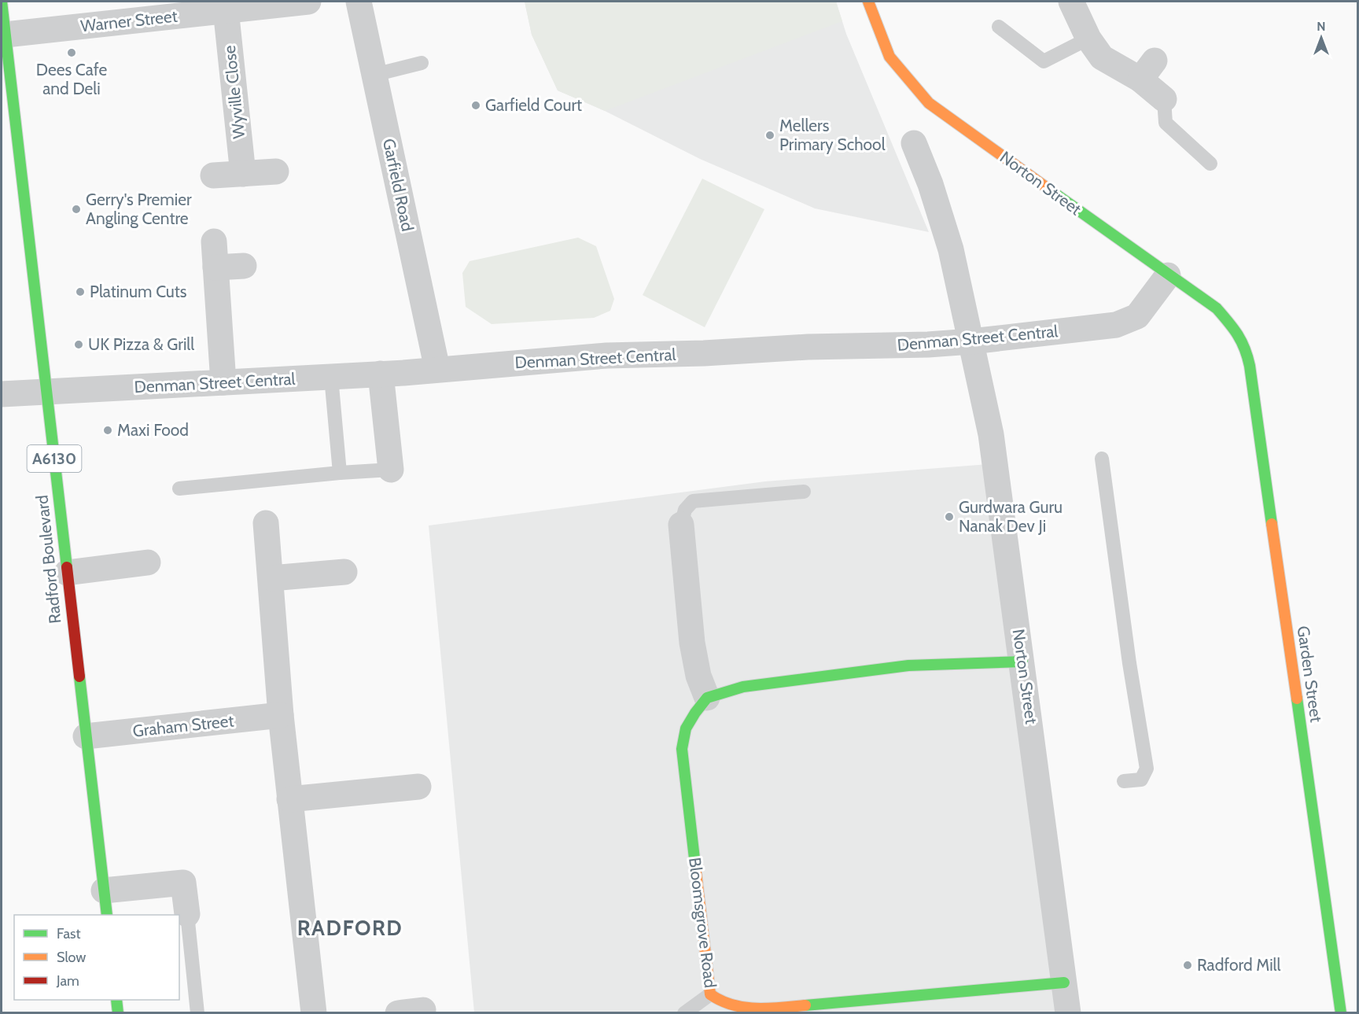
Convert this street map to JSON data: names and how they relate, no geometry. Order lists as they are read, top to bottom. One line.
{"streets":{"street":["Warner Street","Wyville Close","Norton Street","Garfield Road","Denman Street Central","A6130","Radford Boulevard","Garden Street","Graham Street","Bloomsgrove Road"]},"crossings":[["Warner Street","Wyville Close"],["Warner Street","Radford Boulevard"],["Norton Street","Denman Street Central"],["Norton Street","Garden Street"],["Norton Street","Bloomsgrove Road"],["Garfield Road","Denman Street Central"],["Denman Street Central","Radford Boulevard"],["Radford Boulevard","Graham Street"]],"districts":["RADFORD"],"places":["Dees Cafe and Deli","Garfield Court","Mellers Primary School","Gerry's Premier Angling Centre","Platinum Cuts","UK Pizza & Grill","Maxi Food","Gurdwara Guru Nanak Dev Ji","Radford Mill"],"legend":["Fast","Slow","Jam"],"north":"top"}
